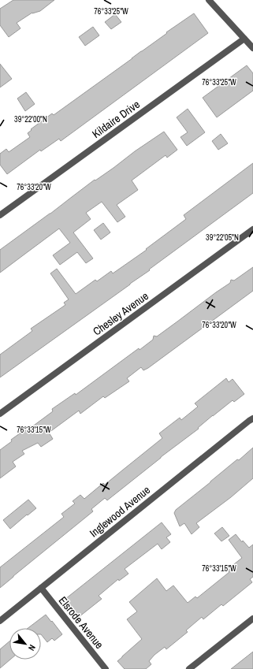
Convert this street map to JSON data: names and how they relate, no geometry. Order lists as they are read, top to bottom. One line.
{"streets":{"street":["Kildaire Drive","Chesley Avenue","Inglewood Avenue","Elsrode Avenue"]},"crossings":[["Inglewood Avenue","Elsrode Avenue"]],"north":"bottom right","coordinates":["76°33'25\"W","39°22'00\"N","76°33'20\"W","39°22'05\"N","76°33'15\"W"]}
